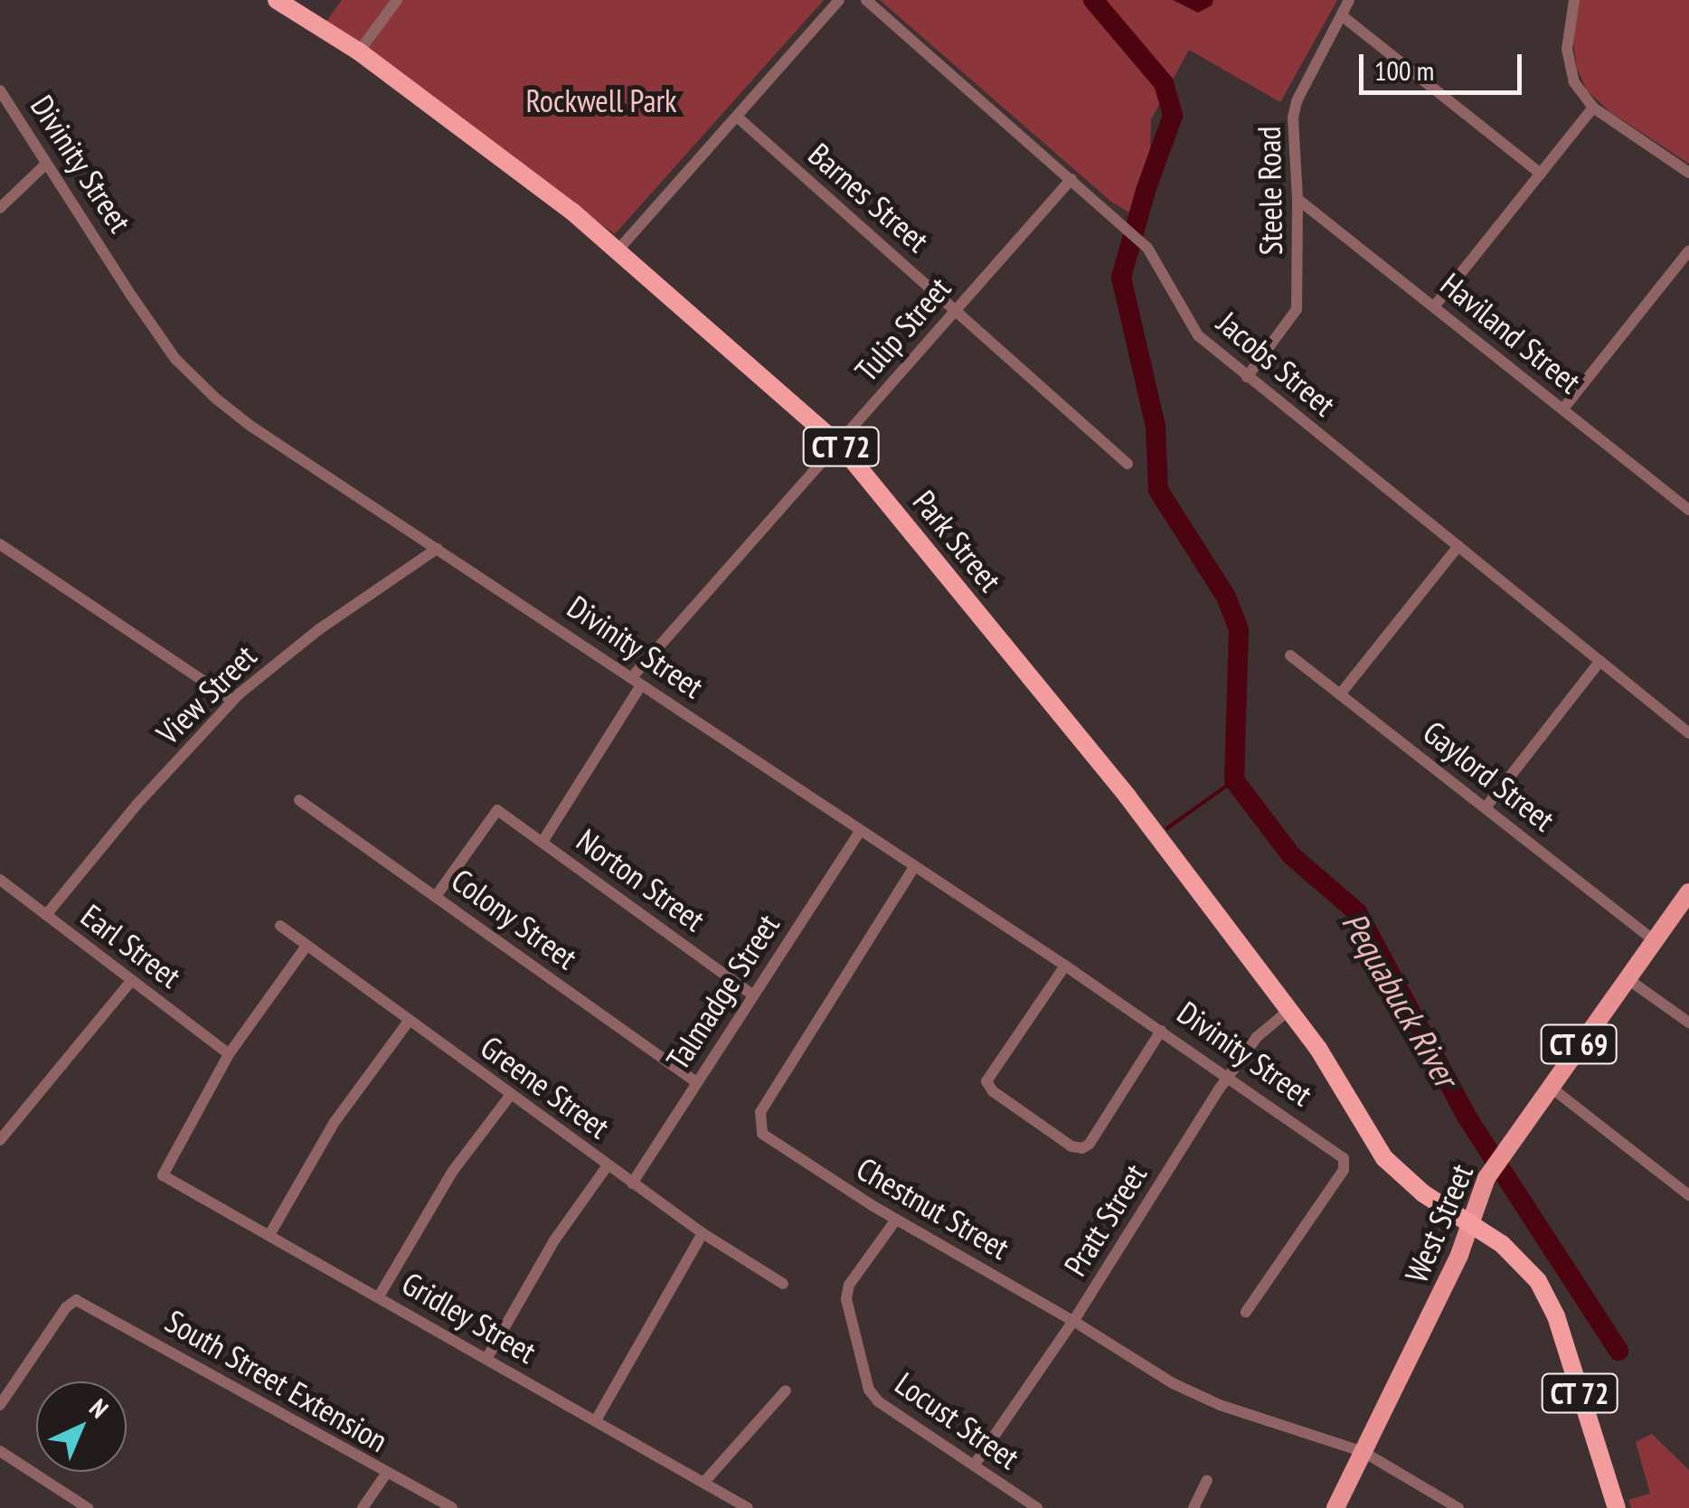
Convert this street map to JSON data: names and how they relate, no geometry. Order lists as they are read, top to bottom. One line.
{"streets":{"highway":["CT 72","Park Street"],"main road":["CT 69","West Street"],"street":["Divinity Street","Steele Road","Barnes Street","Tulip Street","Haviland Street","Jacobs Street","View Street","Gaylord Street","Norton Street","Colony Street","Earl Street","Talmadge Street","Greene Street","Chestnut Street","Pratt Street","Gridley Street","South Street Extension","Locust Street"]},"crossings":[["Divinity Street","Tulip Street"],["Divinity Street","View Street"],["Divinity Street","Talmadge Street"],["Divinity Street","Chestnut Street"],["Divinity Street","Pratt Street"],["Steele Road","Haviland Street"],["Steele Road","Jacobs Street"],["Barnes Street","Tulip Street"],["Tulip Street","Jacobs Street"],["Tulip Street","Park Street"],["Tulip Street","Norton Street"],["CT 72","Park Street"],["CT 72","West Street"],["Park Street","Pratt Street"],["Park Street","West Street"],["View Street","Earl Street"],["Gaylord Street","West Street"],["Norton Street","Colony Street"],["Norton Street","Talmadge Street"],["Colony Street","Talmadge Street"],["Earl Street","Gridley Street"],["Talmadge Street","Greene Street"],["Chestnut Street","Pratt Street"],["Chestnut Street","West Street"],["Chestnut Street","Locust Street"],["Pratt Street","Locust Street"]],"water":["Pequabuck River"],"parks":["Rockwell Park"],"scale_bar":"100 m","north":"top right"}
